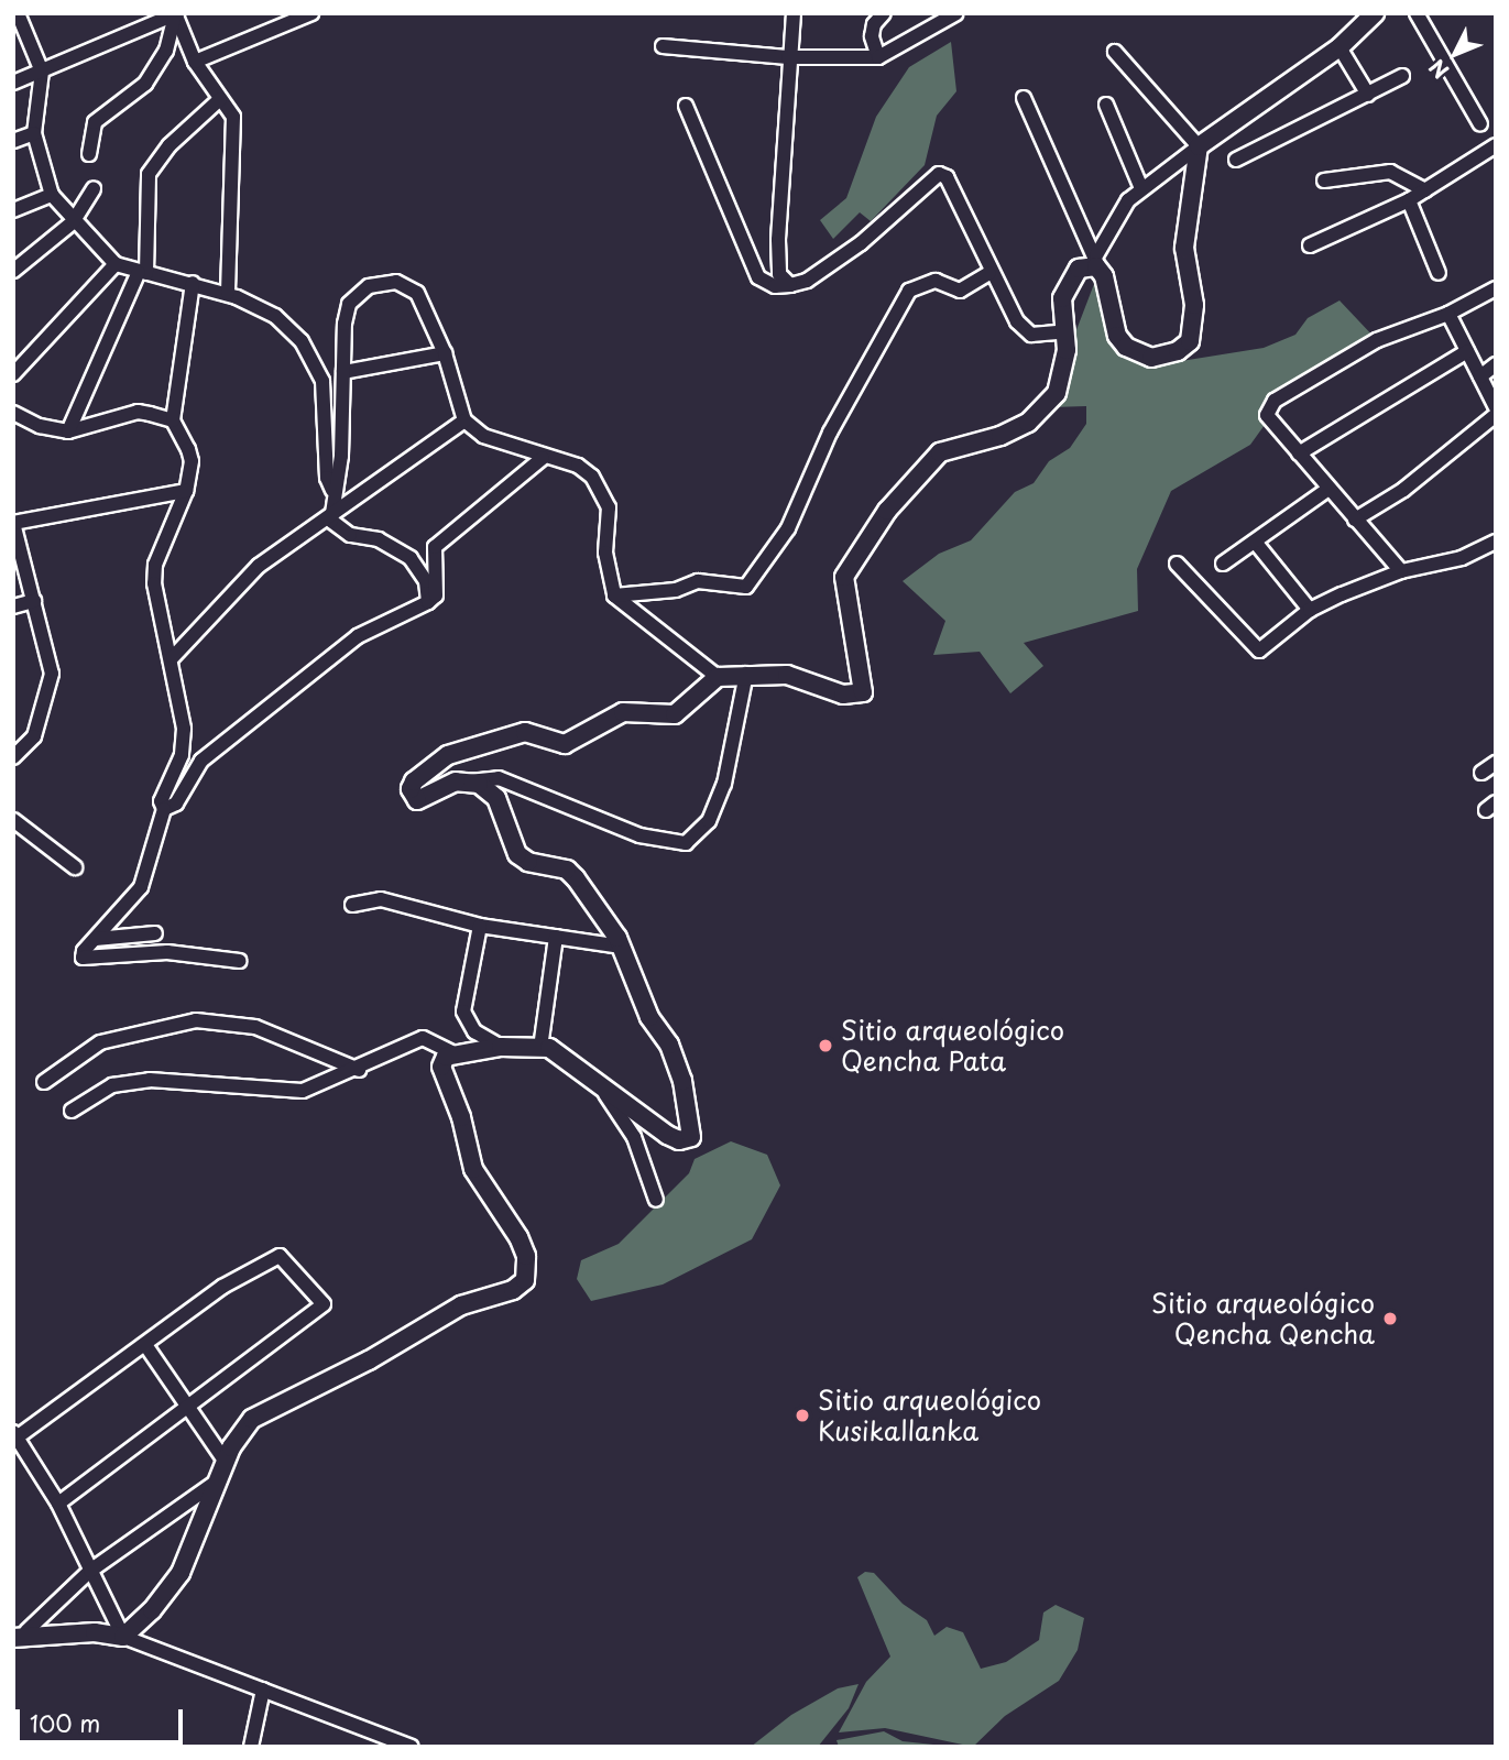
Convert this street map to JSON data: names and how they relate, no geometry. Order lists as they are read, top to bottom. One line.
{"places":["Sitio arqueológico Qencha Pata","Sitio arqueológico Qencha Qencha","Sitio arqueológico Kusikallanka"],"scale_bar":"100 m","north":"bottom left"}
